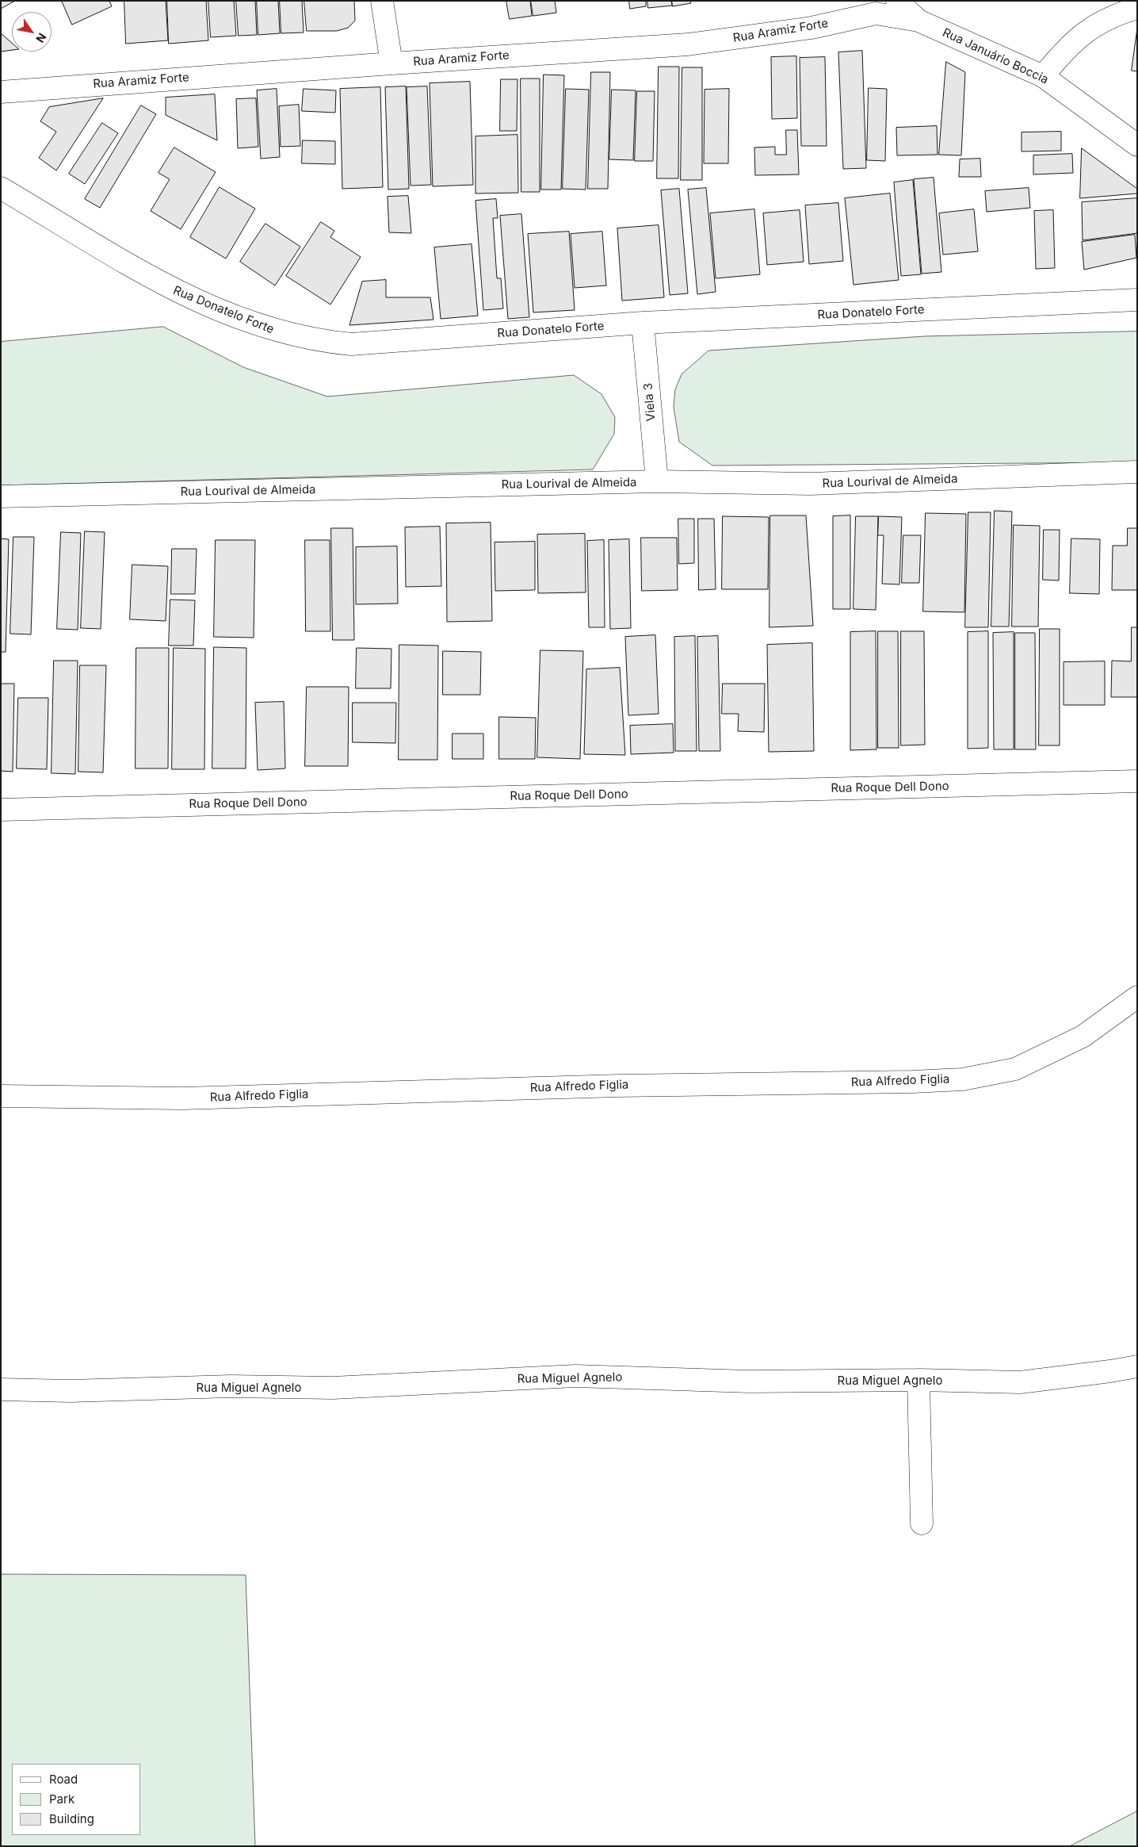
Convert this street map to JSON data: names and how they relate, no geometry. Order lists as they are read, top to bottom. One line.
{"streets":{"street":["Rua Aramiz Forte","Rua Januário Boccia","Rua Donatelo Forte","Viela 3","Rua Lourival de Almeida","Rua Roque Dell Dono","Rua Alfredo Figlia","Rua Miguel Agnelo"]},"crossings":[["Rua Aramiz Forte","Rua Januário Boccia"],["Rua Donatelo Forte","Viela 3"],["Viela 3","Rua Lourival de Almeida"]],"legend":["Road","Park","Building"],"north":"bottom right"}
